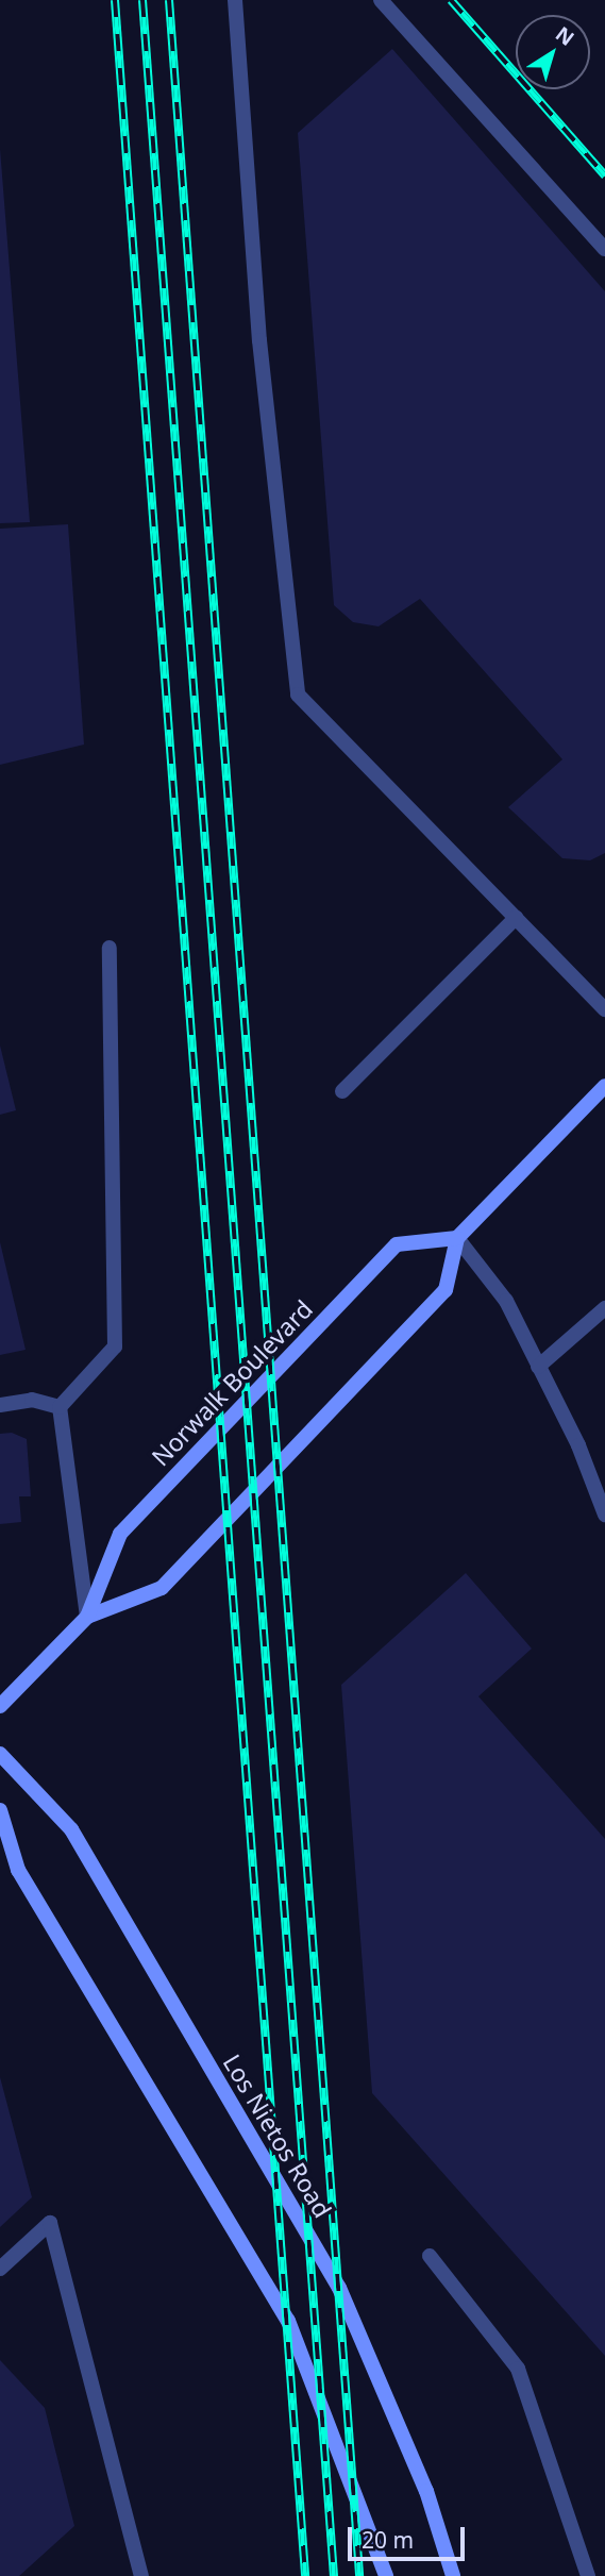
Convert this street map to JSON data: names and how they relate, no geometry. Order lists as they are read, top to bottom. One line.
{"streets":{"main road":["Norwalk Boulevard","Los Nietos Road"]},"scale_bar":"20 m","north":"top right"}
